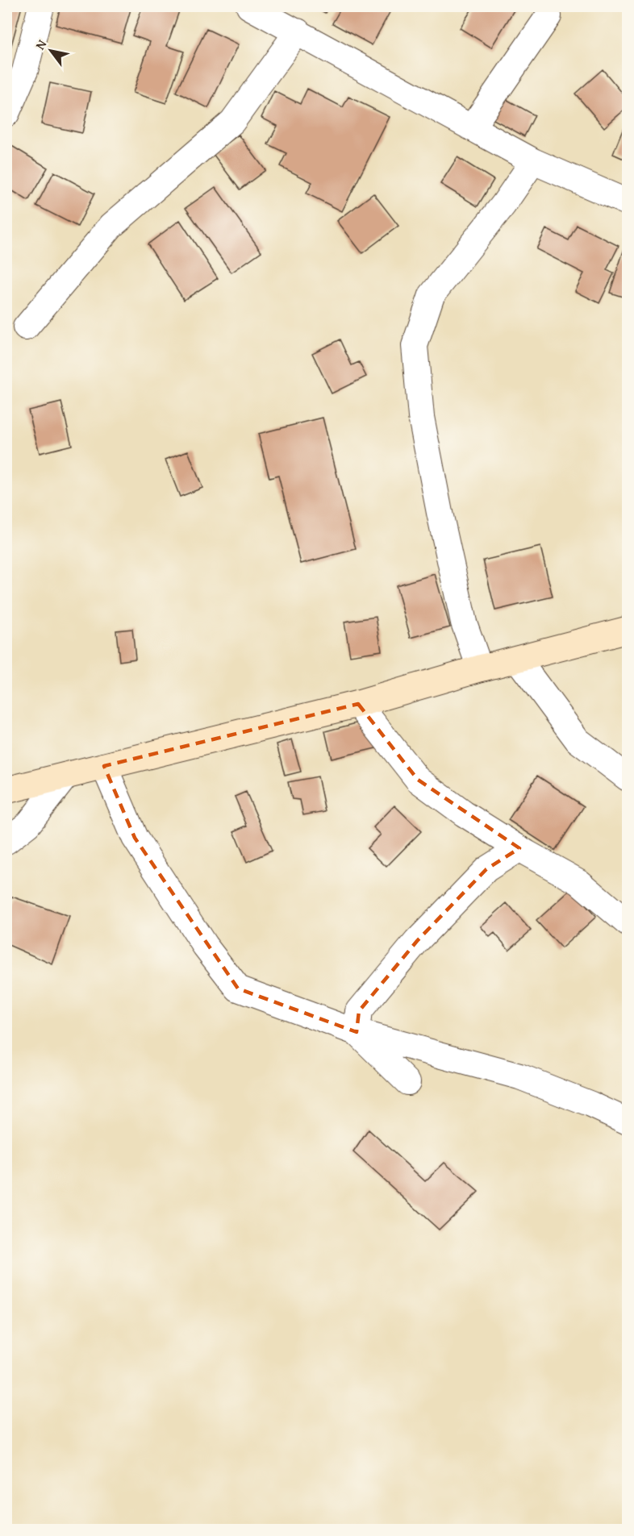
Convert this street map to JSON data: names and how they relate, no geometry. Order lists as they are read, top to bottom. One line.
{"north":"top left"}
